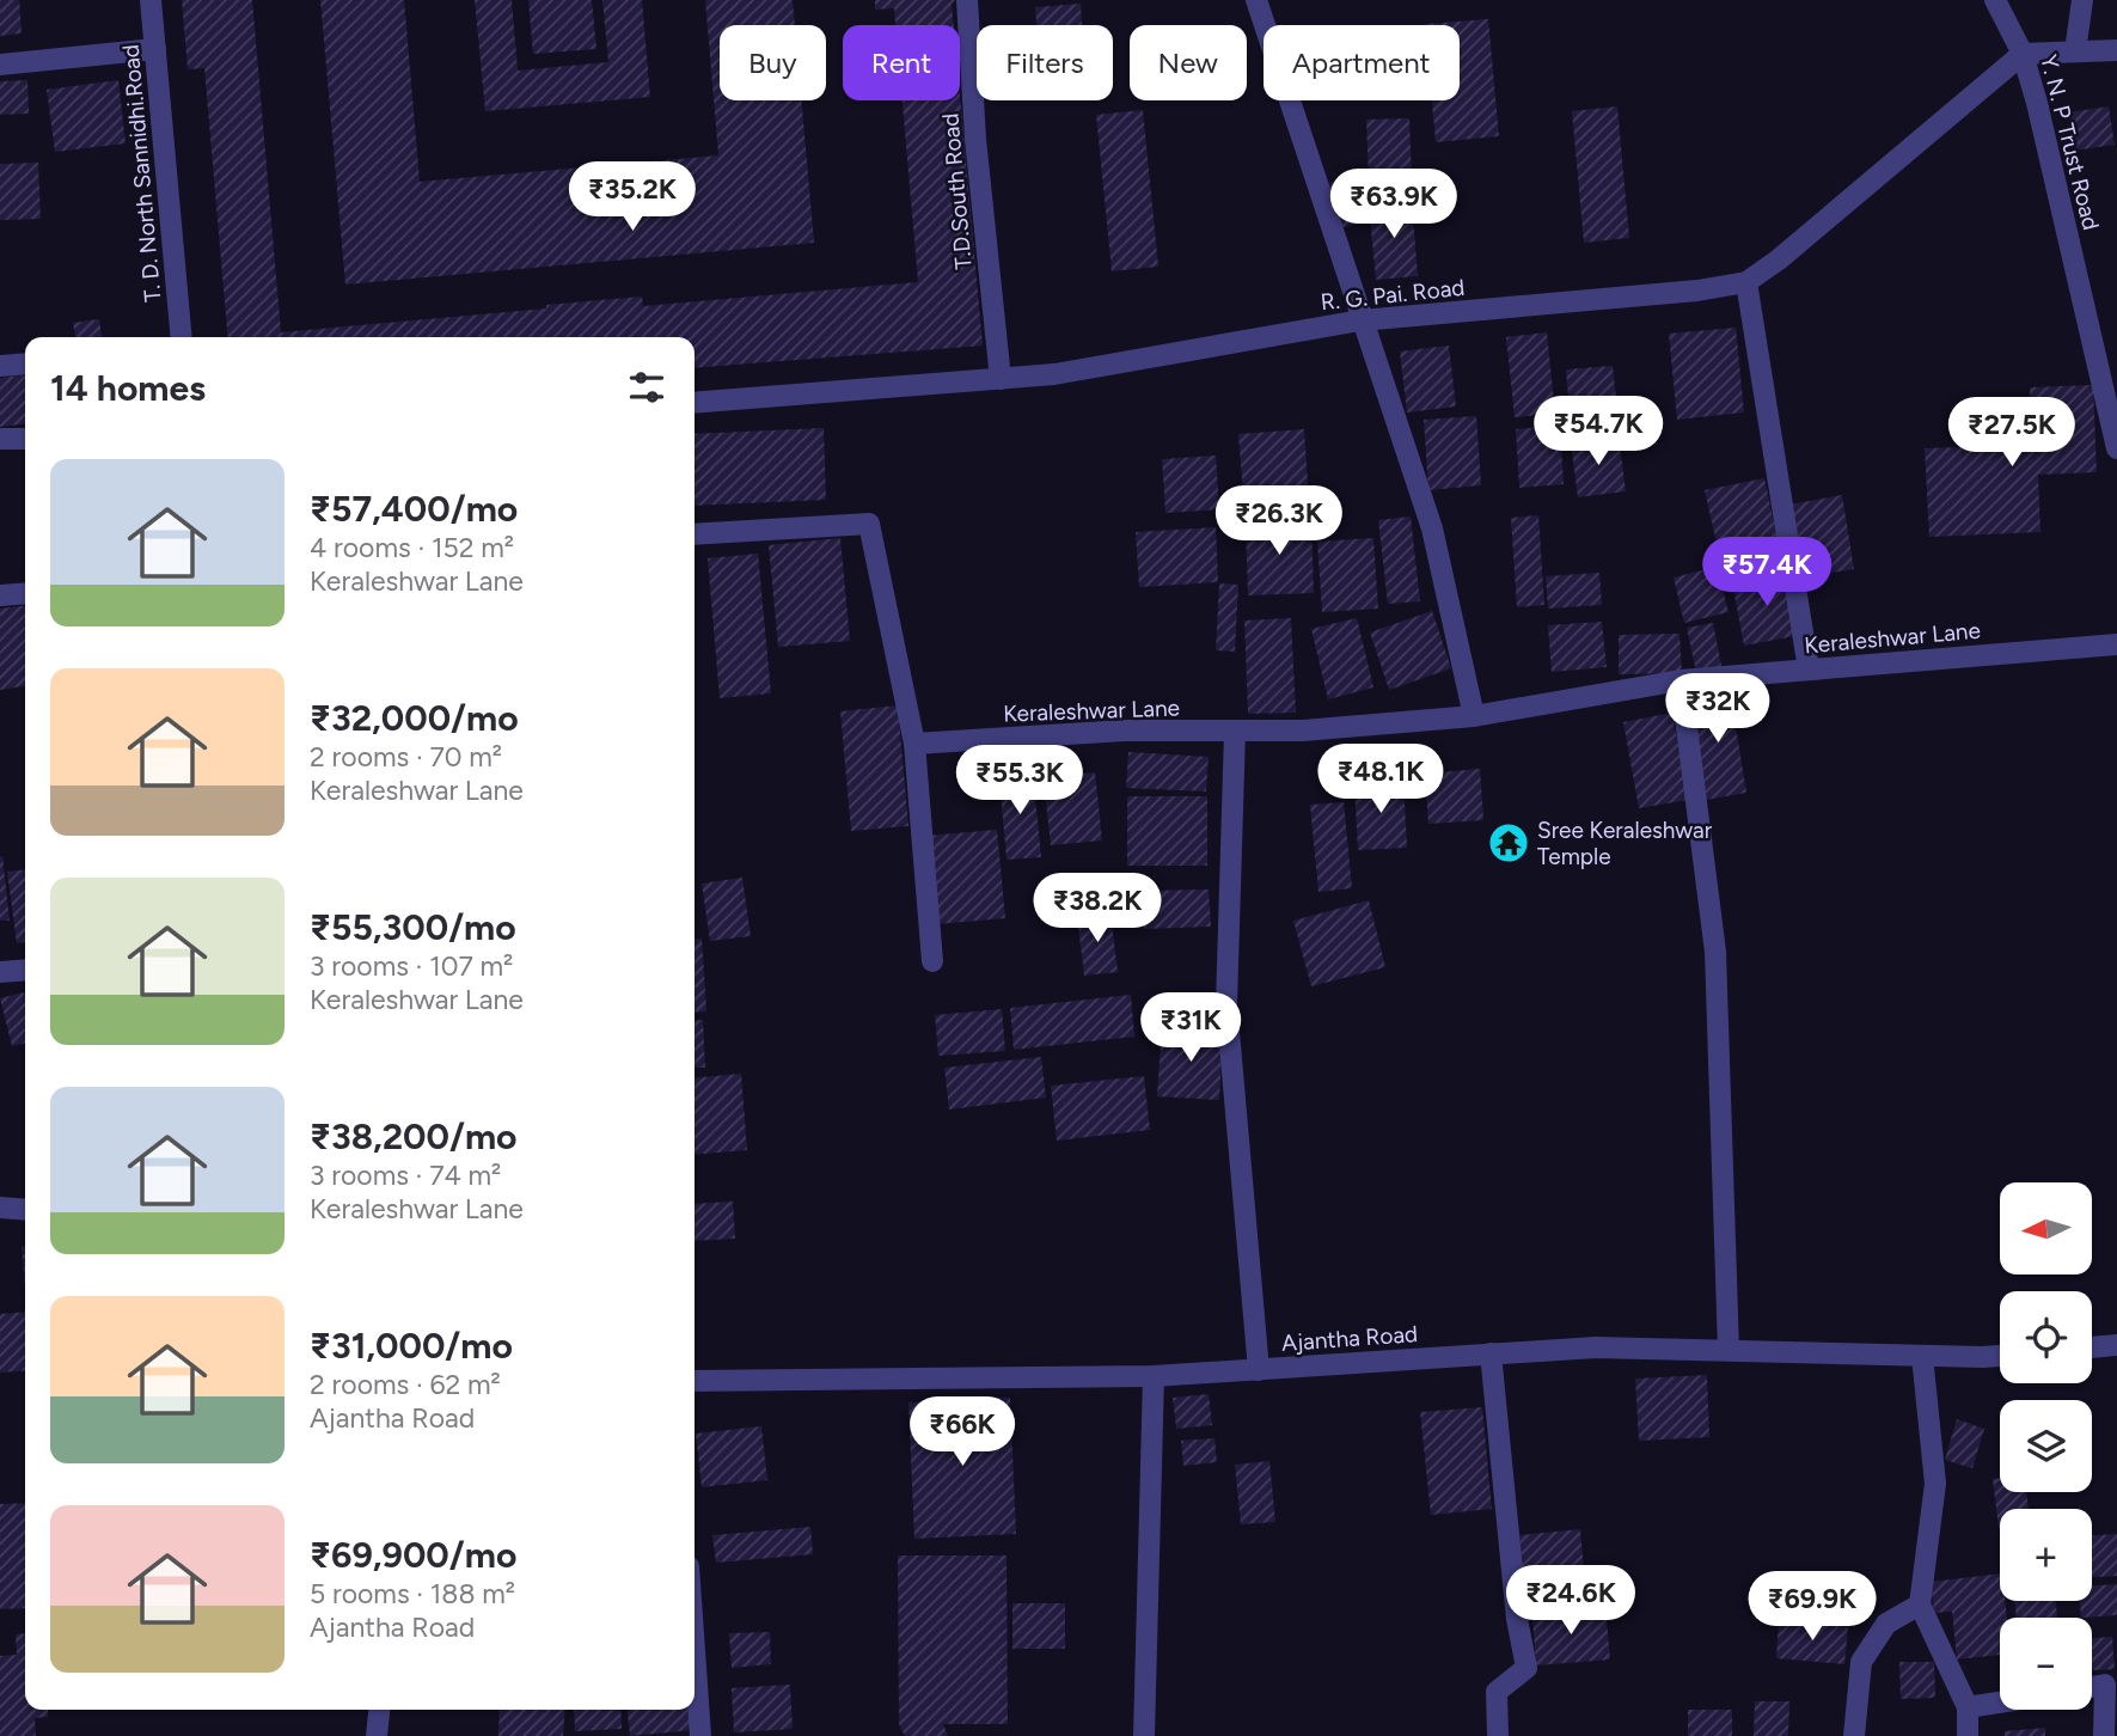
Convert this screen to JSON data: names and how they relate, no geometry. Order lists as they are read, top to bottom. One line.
{"streets":{"street":["Y. N. P Trust Road","T. D. North Sannidhi.Road","T.D.South Road","R. G. Pai. Road","Keraleshwar Lane","Ajantha Road"]},"crossings":[["Y. N. P Trust Road","R. G. Pai. Road"],["T.D.South Road","R. G. Pai. Road"]],"places":{"temple":["Sree Keraleshwar Temple"]},"north":"left","page":{"chip":["Buy","Rent","Filters","New","Apartment"],"price":["₹35.2K","₹63.9K","₹54.7K","₹27.5K","₹26.3K","₹57.4K","₹32K","₹48.1K","₹55.3K","₹38.2K","₹31K","₹66K","₹24.6K","₹69.9K"],"heading":"14 homes","list":[{"name":"₹57,400/mo","note":"4 rooms · 152 m² · Keraleshwar Lane"},{"name":"₹32,000/mo","note":"2 rooms · 70 m² · Keraleshwar Lane"},{"name":"₹55,300/mo","note":"3 rooms · 107 m² · Keraleshwar Lane"},{"name":"₹38,200/mo","note":"3 rooms · 74 m² · Keraleshwar Lane"},{"name":"₹31,000/mo","note":"2 rooms · 62 m² · Ajantha Road"},{"name":"₹69,900/mo","note":"5 rooms · 188 m² · Ajantha Road"}],"map_buttons":["+","−"]}}
